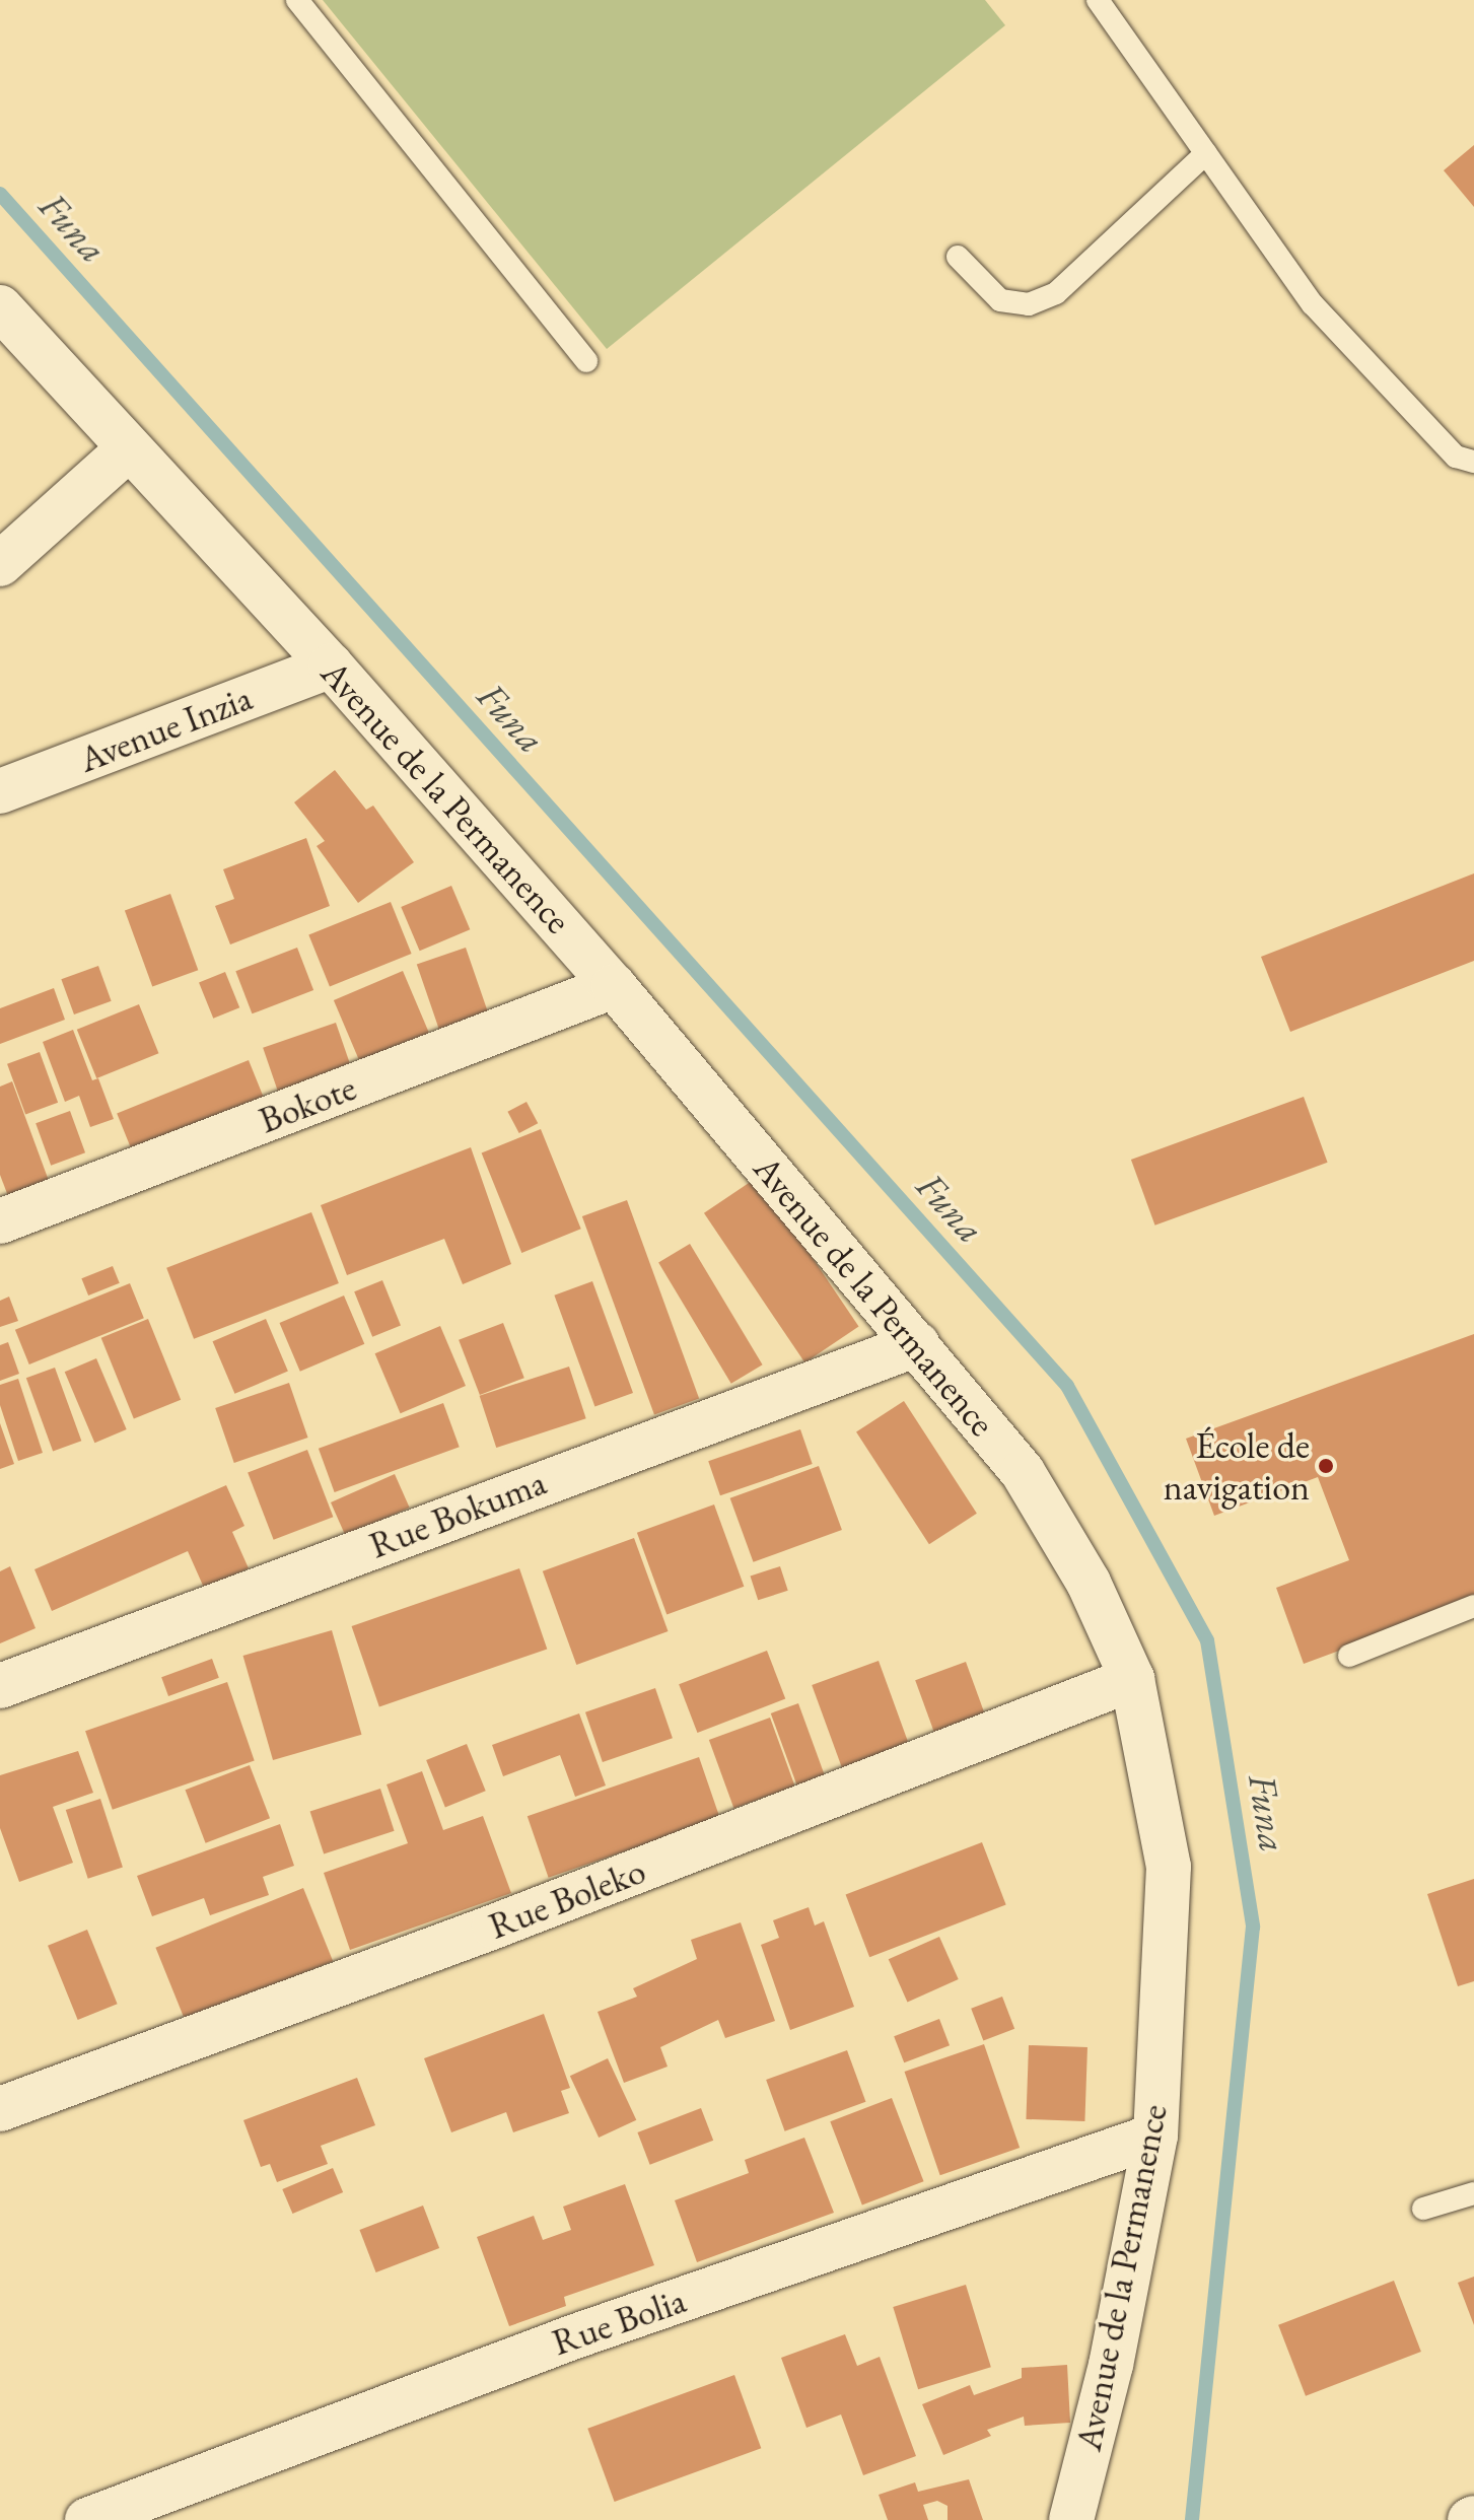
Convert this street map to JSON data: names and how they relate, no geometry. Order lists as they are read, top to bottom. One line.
{"streets":{"street":["Avenue Inzia","Avenue de la Permanence","Bokote","Rue Bokuma","Rue Boleko","Rue Bolia"]},"crossings":[["Avenue Inzia","Avenue de la Permanence"],["Avenue de la Permanence","Bokote"],["Avenue de la Permanence","Rue Bokuma"],["Avenue de la Permanence","Rue Boleko"],["Avenue de la Permanence","Rue Bolia"]],"water":["Funa"],"places":["École de navigation"]}
